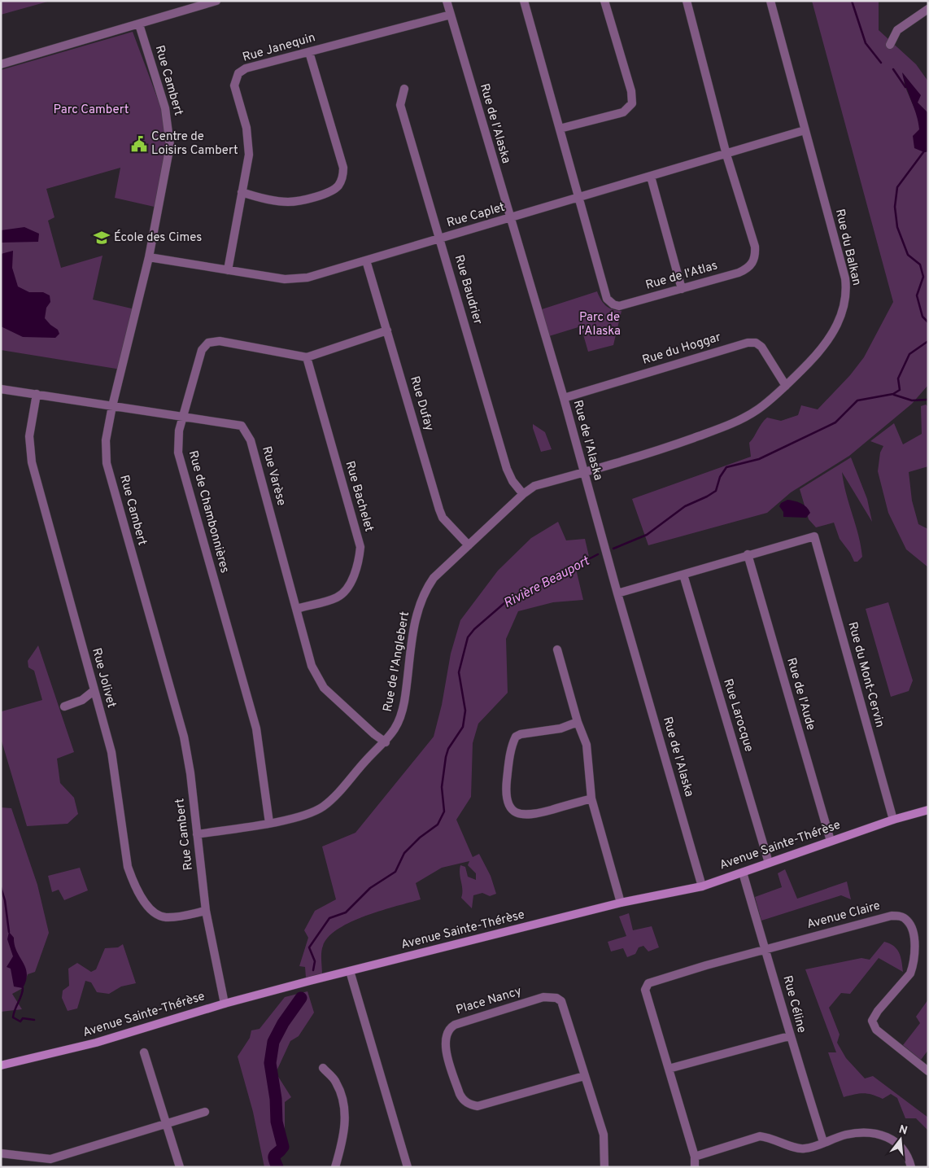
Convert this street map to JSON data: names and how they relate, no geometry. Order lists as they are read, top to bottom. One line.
{"streets":{"street":["Rue Janequin","Rue Cambert","Rue de l'Alaska","Rue Caplet","Rue du Balkan","Rue de l'Atlas","Rue Baudrier","Rue du Hoggar","Rue Dufay","Rue Varèse","Rue Bachelet","Rue de Chambonnières","Rue de l'Anglebert","Rue du Mont-Cervin","Rue Jolivet","Rue de l'Aude","Rue Larocque","Avenue Sainte-Thérèse","Avenue Claire","Place Nancy","Rue Céline"]},"crossings":[["Rue Janequin","Rue de l'Alaska"],["Rue Janequin","Rue Caplet"],["Rue Cambert","Rue Caplet"],["Rue Cambert","Rue Varèse"],["Rue Cambert","Rue de l'Anglebert"],["Rue Cambert","Rue Jolivet"],["Rue Cambert","Avenue Sainte-Thérèse"],["Rue de l'Alaska","Rue Caplet"],["Rue de l'Alaska","Rue du Balkan"],["Rue de l'Alaska","Rue du Hoggar"],["Rue de l'Alaska","Rue de l'Anglebert"],["Rue de l'Alaska","Avenue Sainte-Thérèse"],["Rue Caplet","Rue du Balkan"],["Rue Caplet","Rue de l'Atlas"],["Rue Caplet","Rue Baudrier"],["Rue Caplet","Rue Dufay"],["Rue du Balkan","Rue du Hoggar"],["Rue du Balkan","Rue de l'Anglebert"],["Rue Baudrier","Rue de l'Anglebert"],["Rue Dufay","Rue de Chambonnières"],["Rue Dufay","Rue de l'Anglebert"],["Rue Varèse","Rue Bachelet"],["Rue Varèse","Rue de Chambonnières"],["Rue Varèse","Rue de l'Anglebert"],["Rue Varèse","Rue Jolivet"],["Rue Bachelet","Rue de Chambonnières"],["Rue de Chambonnières","Rue de l'Anglebert"],["Rue du Mont-Cervin","Rue de l'Aude"],["Rue du Mont-Cervin","Avenue Sainte-Thérèse"],["Rue de l'Aude","Avenue Sainte-Thérèse"],["Rue Larocque","Avenue Sainte-Thérèse"],["Avenue Sainte-Thérèse","Rue Céline"],["Avenue Claire","Rue Céline"]],"water":["Rivière Beauport"],"parks":["Parc Cambert","Parc de l'Alaska"],"places":{"public building":["Centre de Loisirs Cambert"],"school or university":["École des Cimes"]},"north":"top"}
